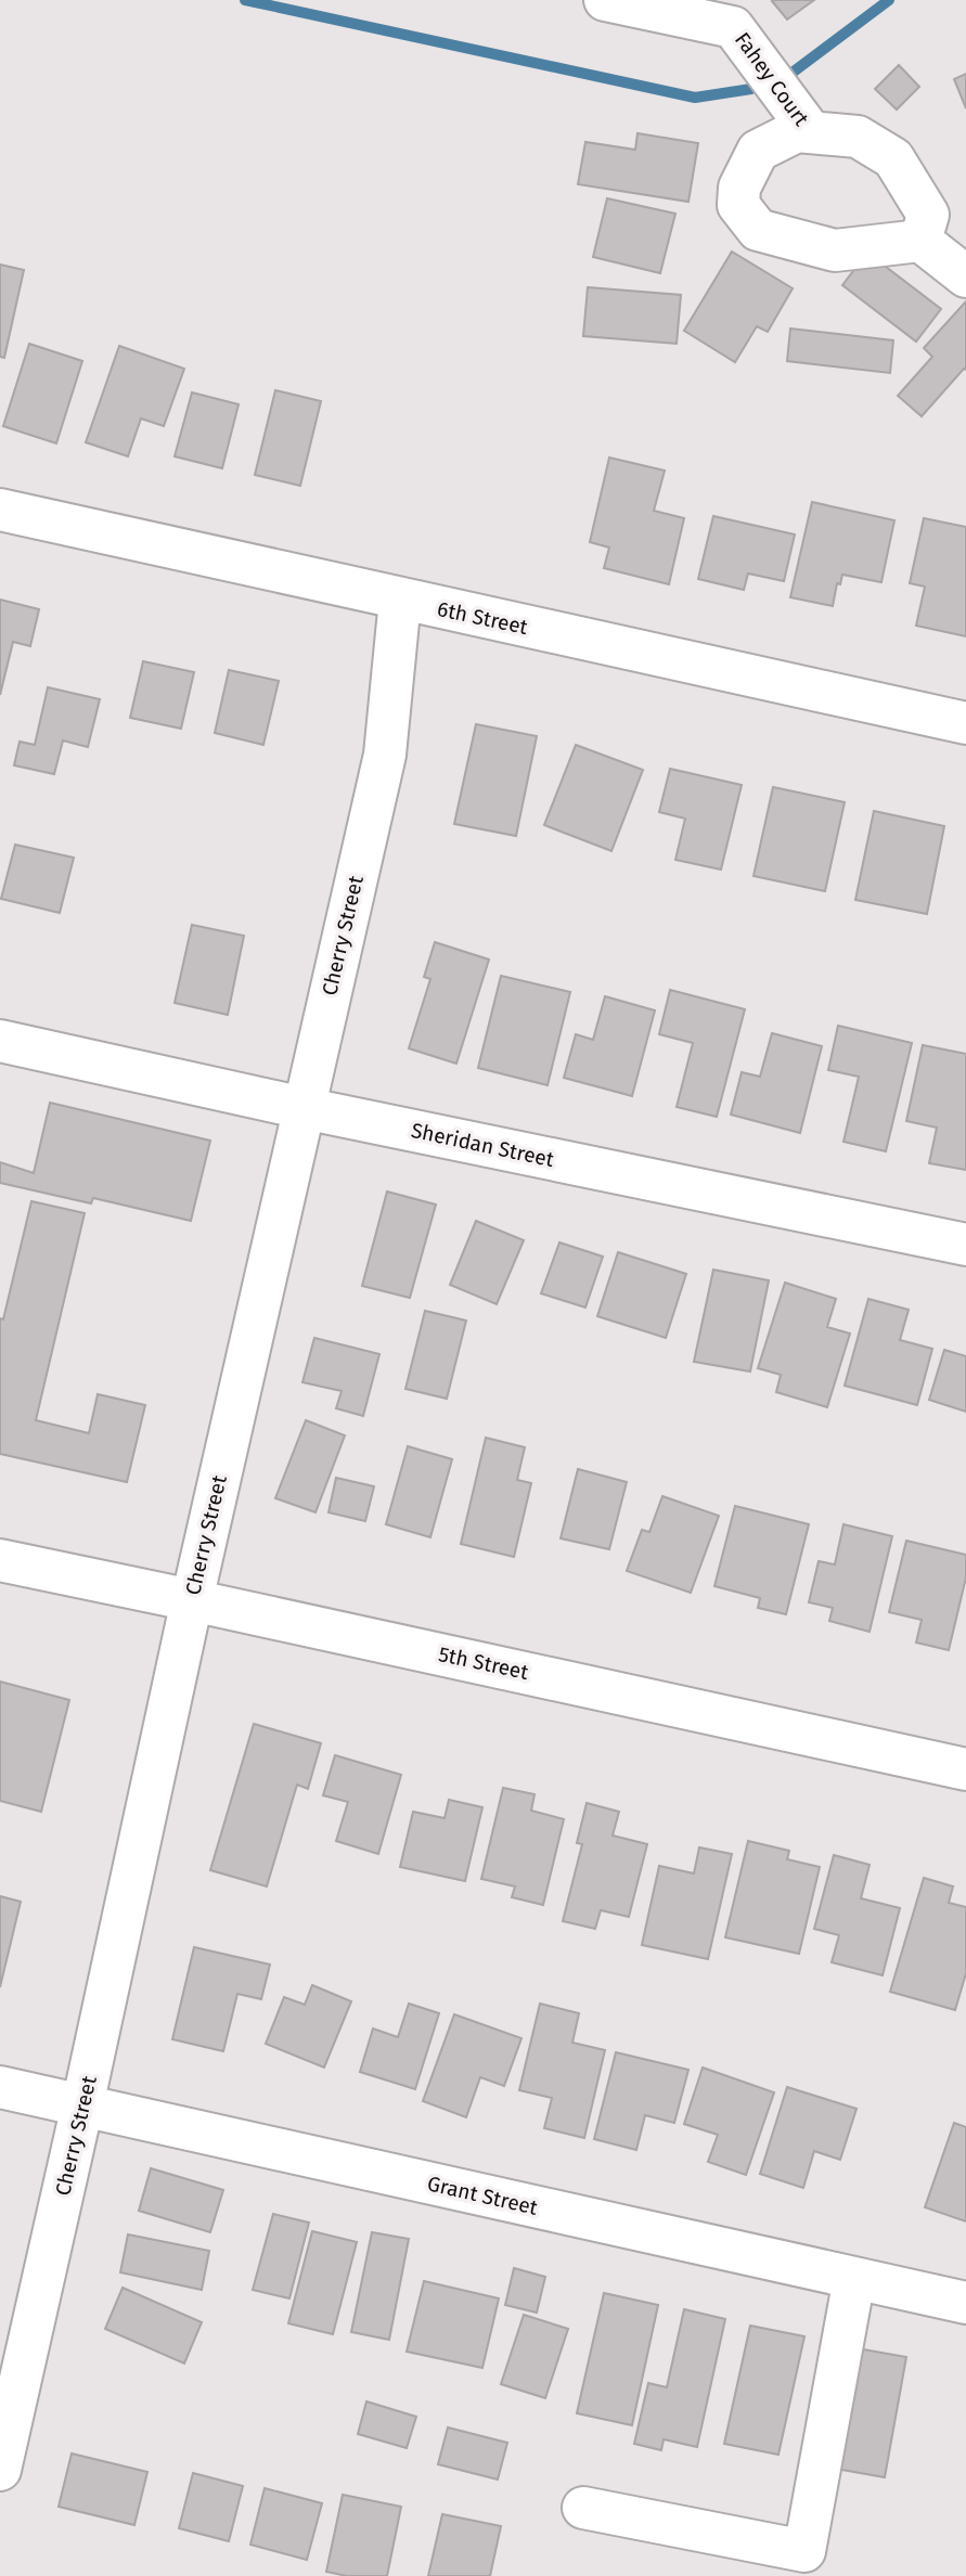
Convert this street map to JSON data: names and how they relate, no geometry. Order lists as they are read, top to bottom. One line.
{"streets":{"street":["Fahey Court","6th Street","Cherry Street","Sheridan Street","5th Street","Grant Street"]},"crossings":[["6th Street","Cherry Street"],["Cherry Street","Sheridan Street"],["Cherry Street","5th Street"],["Cherry Street","Grant Street"]]}
